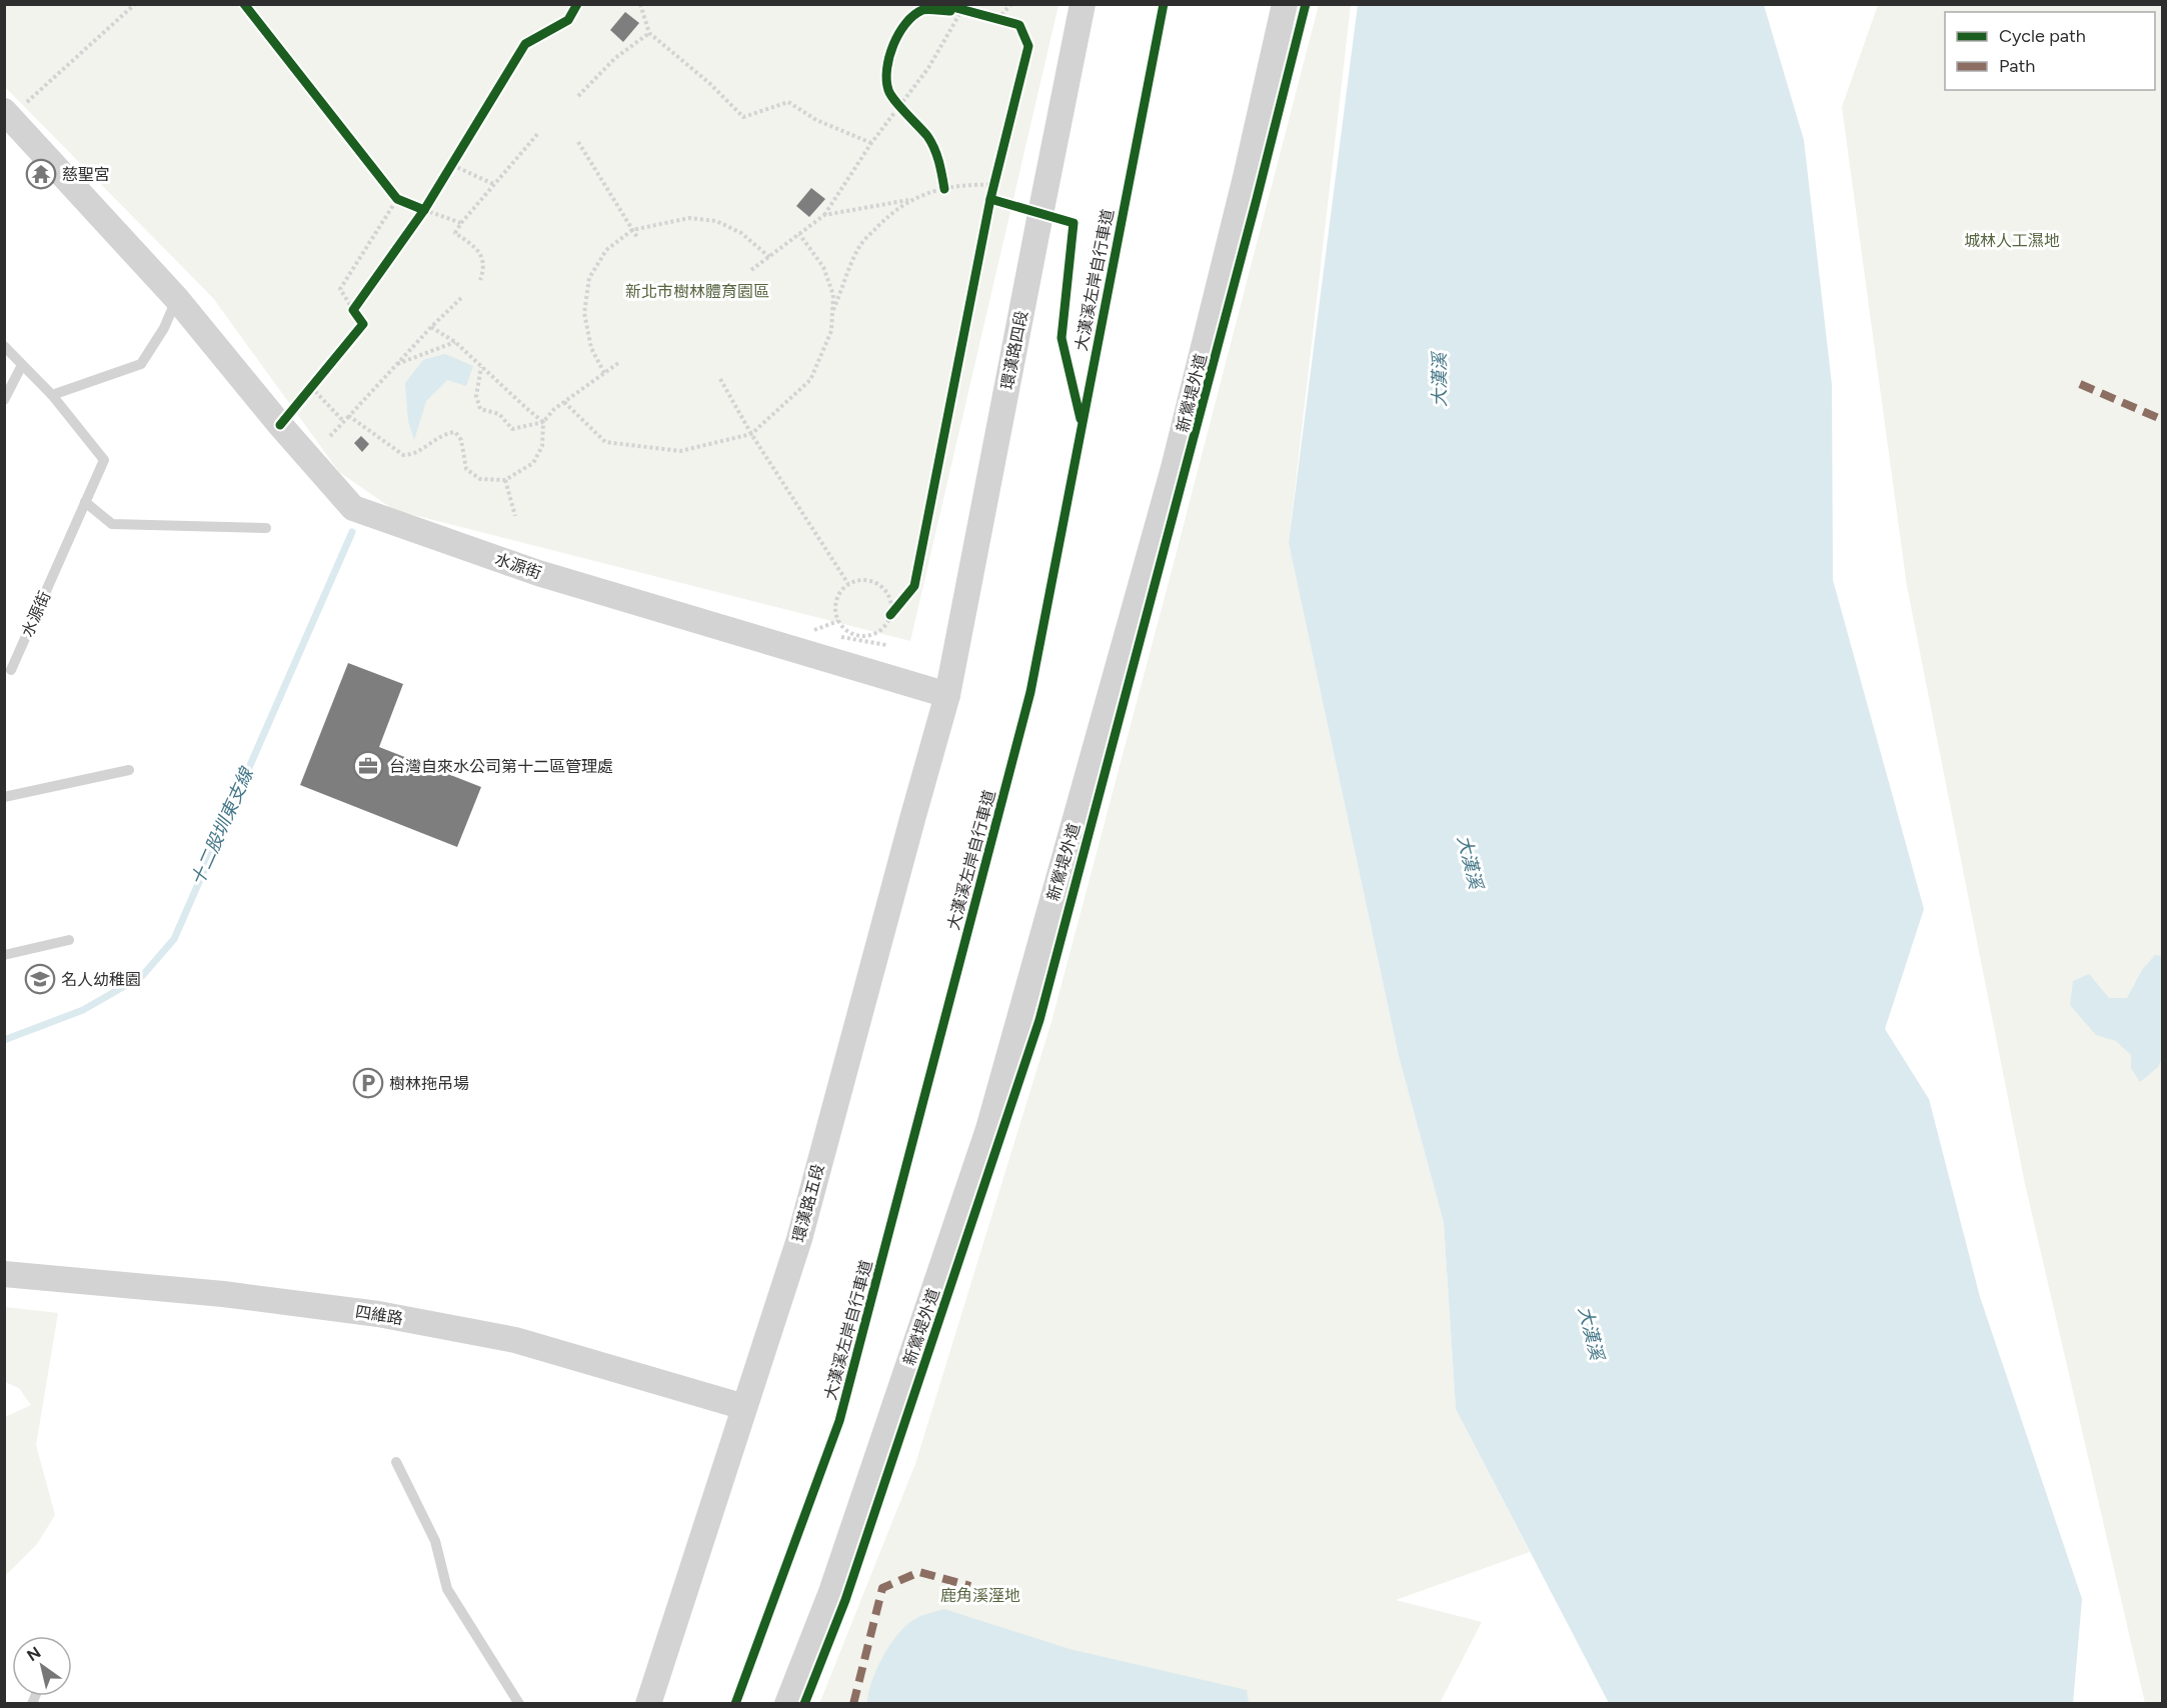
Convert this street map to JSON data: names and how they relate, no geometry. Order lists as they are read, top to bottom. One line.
{"streets":{"street":["環漢路四段","新鶯堤外道","水源街","環漢路五段","四維路"],"cycle path":["大漢溪左岸自行車道"]},"crossings":[["環漢路四段","水源街"],["環漢路四段","環漢路五段"],["水源街","環漢路五段"],["環漢路五段","四維路"]],"water":["大漢溪","十二股圳東支線"],"parks":["城林人工濕地","新北市樹林體育園區","鹿角溪溼地"],"places":{"temple":["慈聖宮"],"office":["台灣自來水公司第十二區管理處"],"school or university":["名人幼稚園"],"parking":["樹林拖吊場"]},"legend":["Cycle path","Path"],"north":"top left"}
